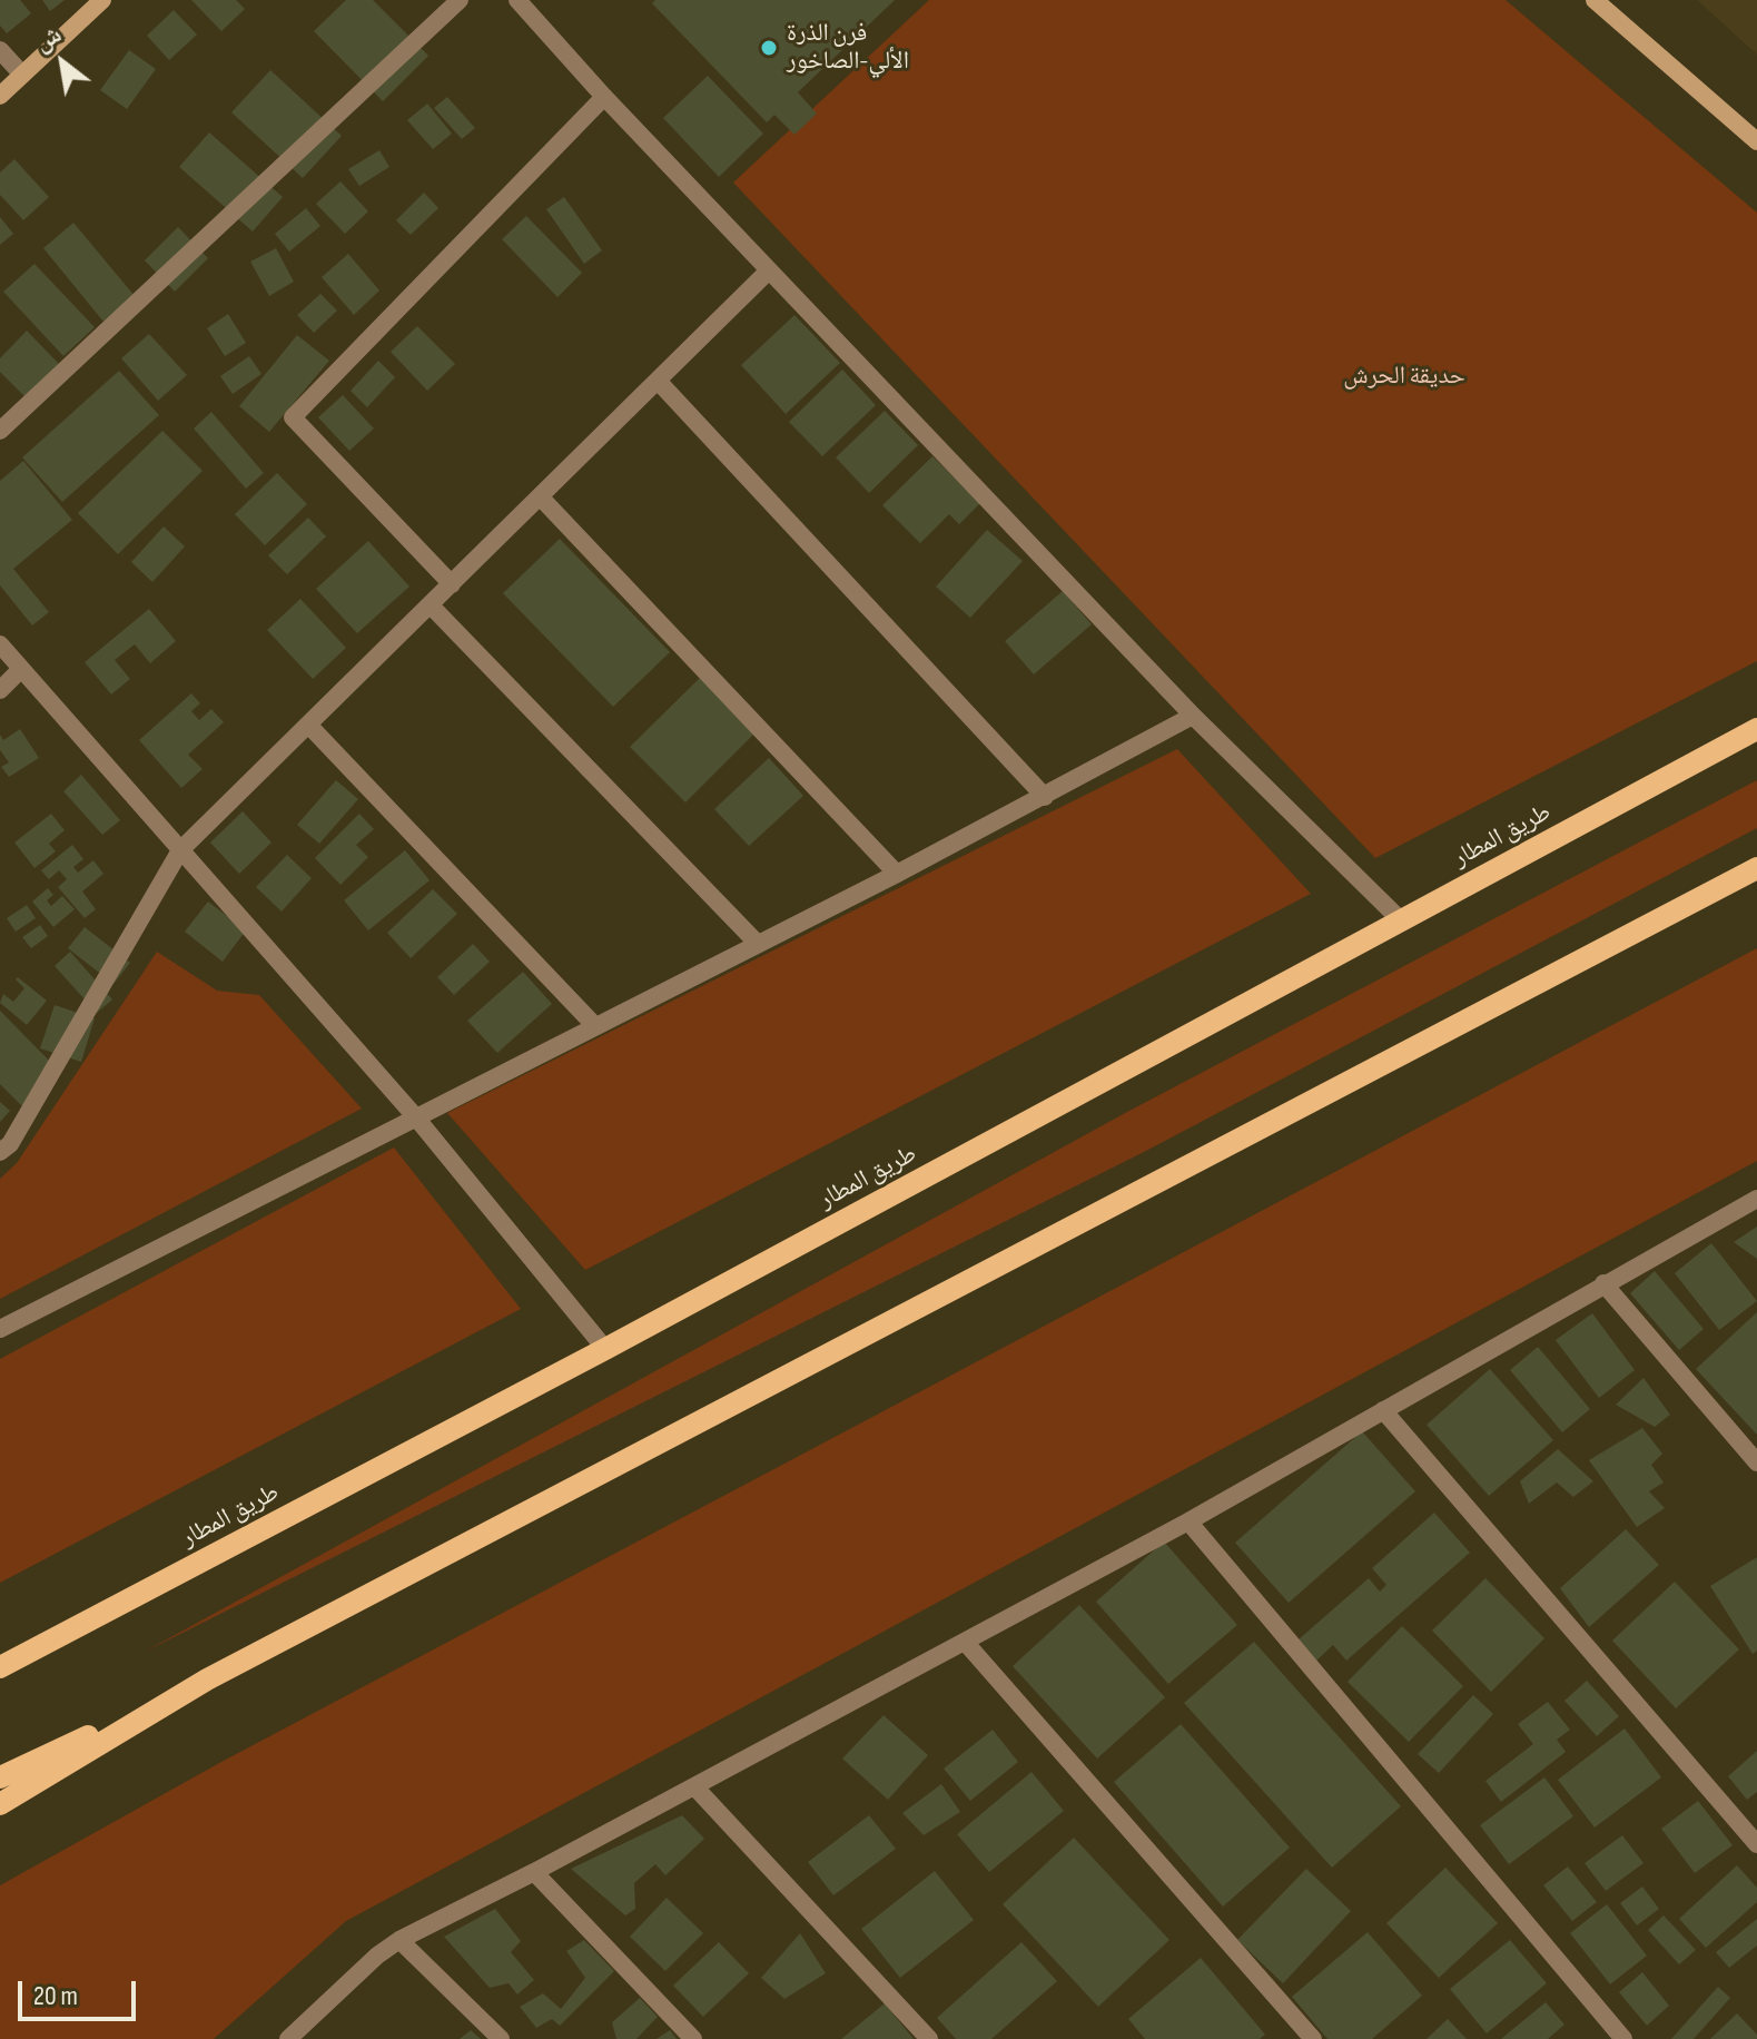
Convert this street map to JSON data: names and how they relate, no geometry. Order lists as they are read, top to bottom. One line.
{"streets":{"main road":["طريق المطار"]},"parks":["حديقة الحرش"],"places":["فرن الذرة الألي-الصاخور"],"scale_bar":"20 m","north":"top left"}
